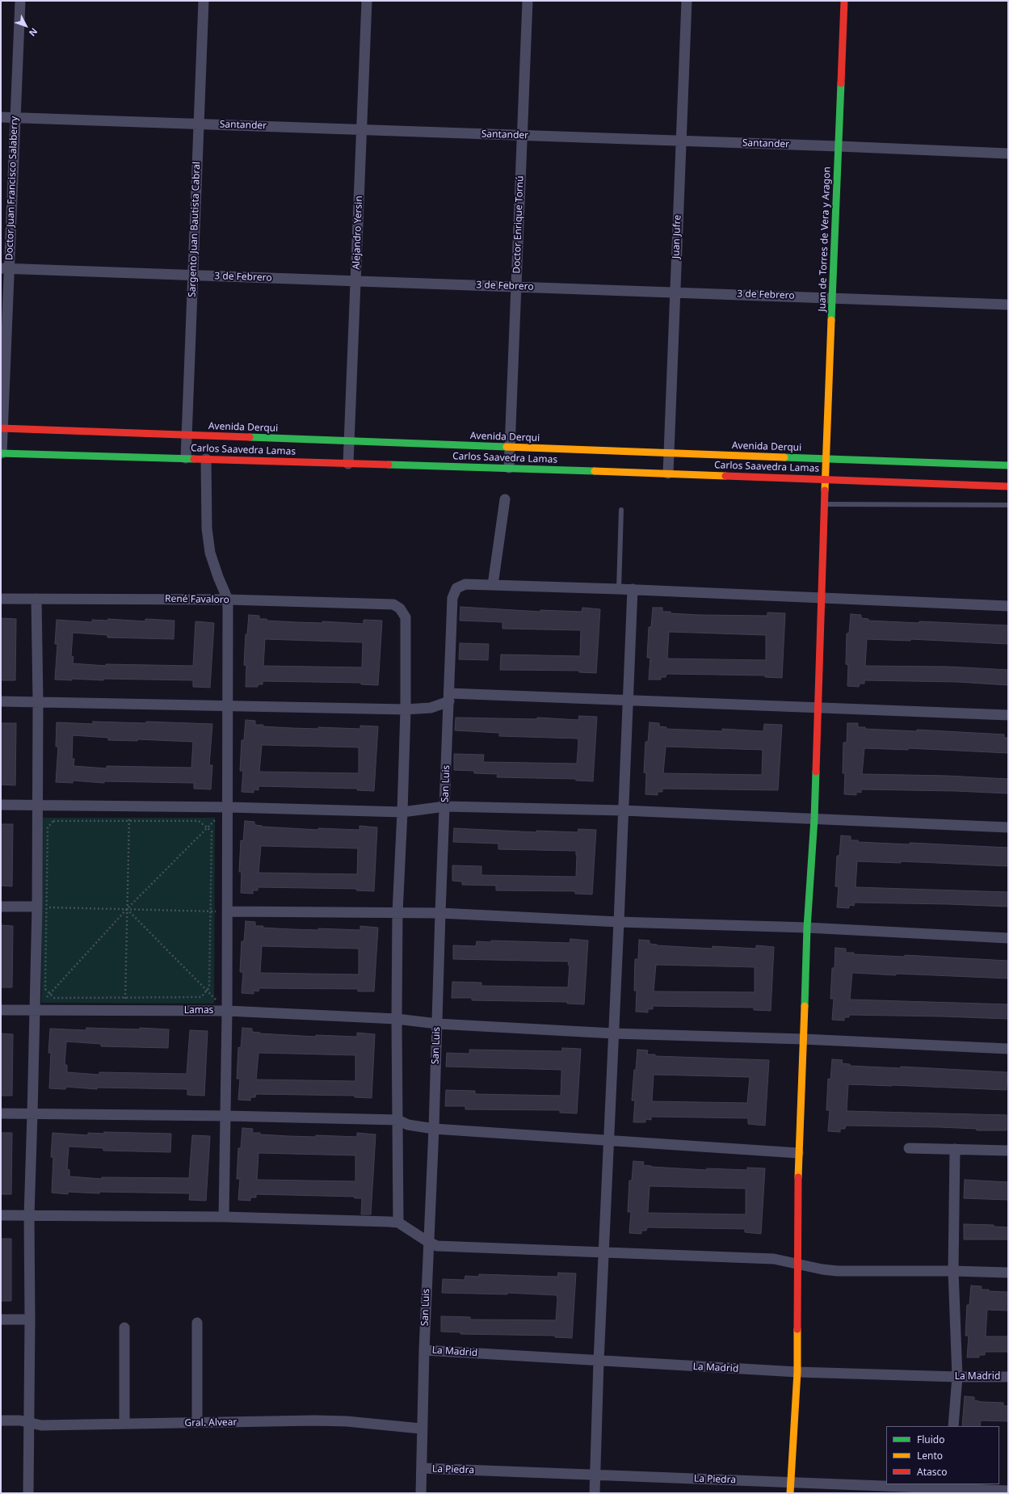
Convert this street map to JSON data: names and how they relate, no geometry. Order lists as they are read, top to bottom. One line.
{"streets":{"main road":["Juan de Torres de Vera y Aragon","Avenida Derqui","Carlos Saavedra Lamas"],"street":["Santander","Doctor Juan Francisco Salaberry","Doctor Enrique Tornú","Sargento Juan Bautista Cabral","Alejandro Yersin","Juan Jufre","3 de Febrero","René Favaloro","San Luis","Lamas","La Madrid","Gral. Alvear","La Piedra"]},"crossings":[["Santander","Doctor Juan Francisco Salaberry"],["Santander","Doctor Enrique Tornú"],["Santander","Sargento Juan Bautista Cabral"],["Santander","Alejandro Yersin"],["Santander","Juan Jufre"],["Santander","Juan de Torres de Vera y Aragon"],["Doctor Juan Francisco Salaberry","3 de Febrero"],["Doctor Juan Francisco Salaberry","Avenida Derqui"],["Doctor Juan Francisco Salaberry","Carlos Saavedra Lamas"],["Doctor Enrique Tornú","3 de Febrero"],["Doctor Enrique Tornú","Avenida Derqui"],["Doctor Enrique Tornú","Carlos Saavedra Lamas"],["Sargento Juan Bautista Cabral","3 de Febrero"],["Sargento Juan Bautista Cabral","Avenida Derqui"],["Sargento Juan Bautista Cabral","Carlos Saavedra Lamas"],["Alejandro Yersin","3 de Febrero"],["Alejandro Yersin","Avenida Derqui"],["Alejandro Yersin","Carlos Saavedra Lamas"],["Juan Jufre","3 de Febrero"],["Juan Jufre","Avenida Derqui"],["Juan Jufre","Carlos Saavedra Lamas"],["Juan de Torres de Vera y Aragon","3 de Febrero"],["Juan de Torres de Vera y Aragon","Avenida Derqui"],["Juan de Torres de Vera y Aragon","Carlos Saavedra Lamas"],["Juan de Torres de Vera y Aragon","Lamas"],["Juan de Torres de Vera y Aragon","La Madrid"],["Juan de Torres de Vera y Aragon","La Piedra"],["San Luis","Lamas"],["San Luis","La Madrid"],["San Luis","Gral. Alvear"],["San Luis","La Piedra"]],"legend":["Fluido","Lento","Atasco"],"north":"bottom right"}
